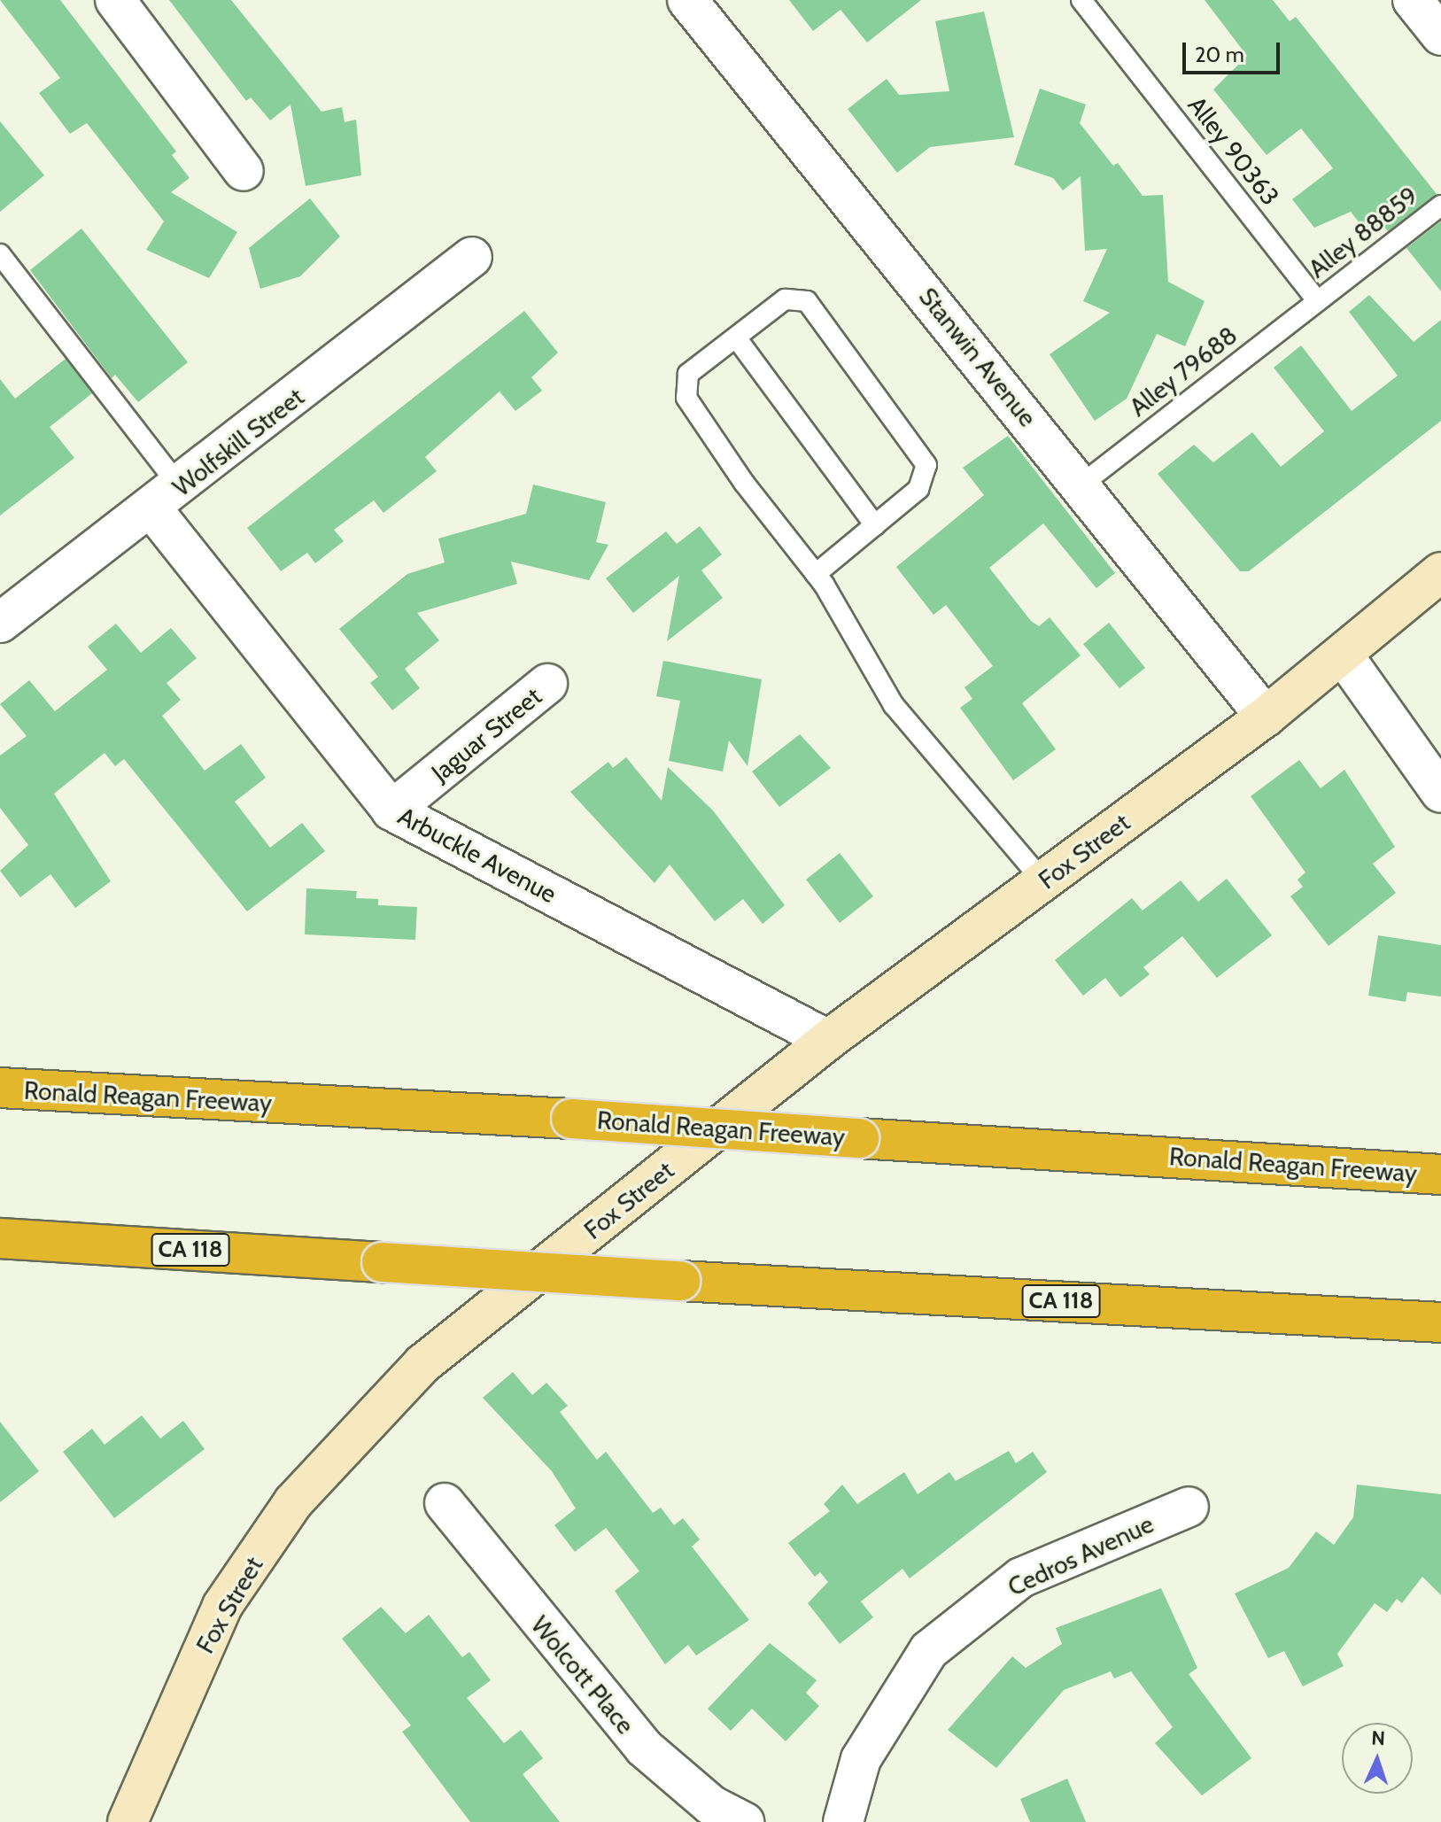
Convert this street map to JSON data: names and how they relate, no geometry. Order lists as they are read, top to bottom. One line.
{"streets":{"highway":["Ronald Reagan Freeway","CA 118"],"main road":["Fox Street"],"street":["Stanwin Avenue","Wolfskill Street","Jaguar Street","Arbuckle Avenue","Cedros Avenue","Wolcott Place"],"lane":["Alley 90363","Alley 88859","Alley 79688"]},"crossings":[["Alley 90363","Alley 88859"],["Alley 90363","Alley 79688"],["Alley 88859","Alley 79688"],["Stanwin Avenue","Alley 79688"],["Stanwin Avenue","Fox Street"],["Wolfskill Street","Arbuckle Avenue"],["Jaguar Street","Arbuckle Avenue"],["Fox Street","Arbuckle Avenue"]],"scale_bar":"20 m","north":"top"}
